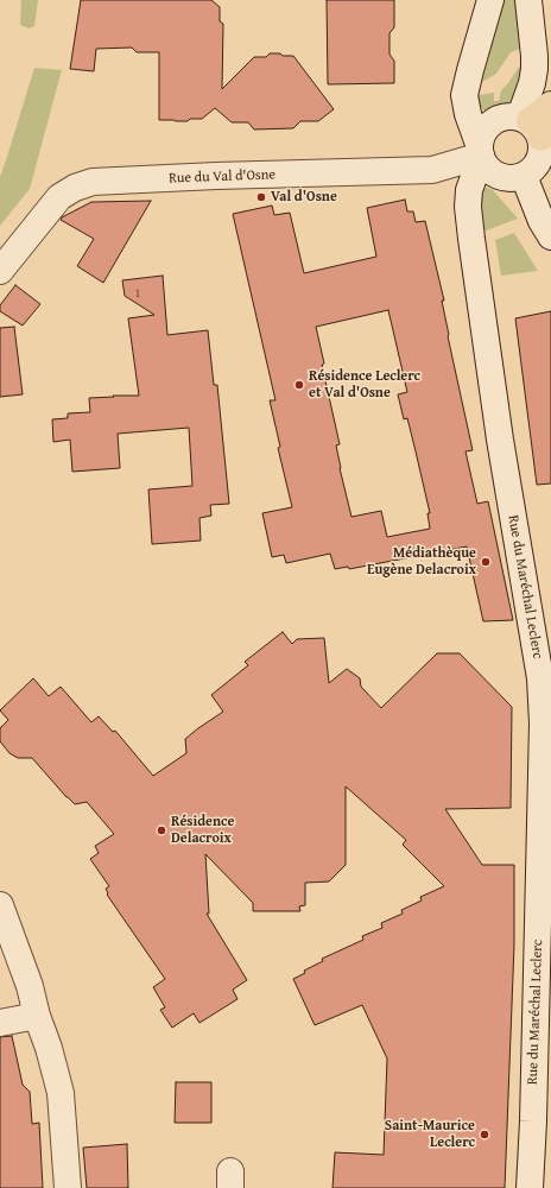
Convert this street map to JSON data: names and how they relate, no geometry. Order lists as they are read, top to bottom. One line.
{"streets":{"street":["Rue du Val d'Osne","Rue du Maréchal Leclerc"]},"crossings":[["Rue du Val d'Osne","Rue du Maréchal Leclerc"]],"places":["Val d'Osne","Résidence Leclerc et Val d'Osne","Médiathèque Eugène Delacroix","Résidence Delacroix","Saint-Maurice Leclerc"],"house_numbers":["1"]}
